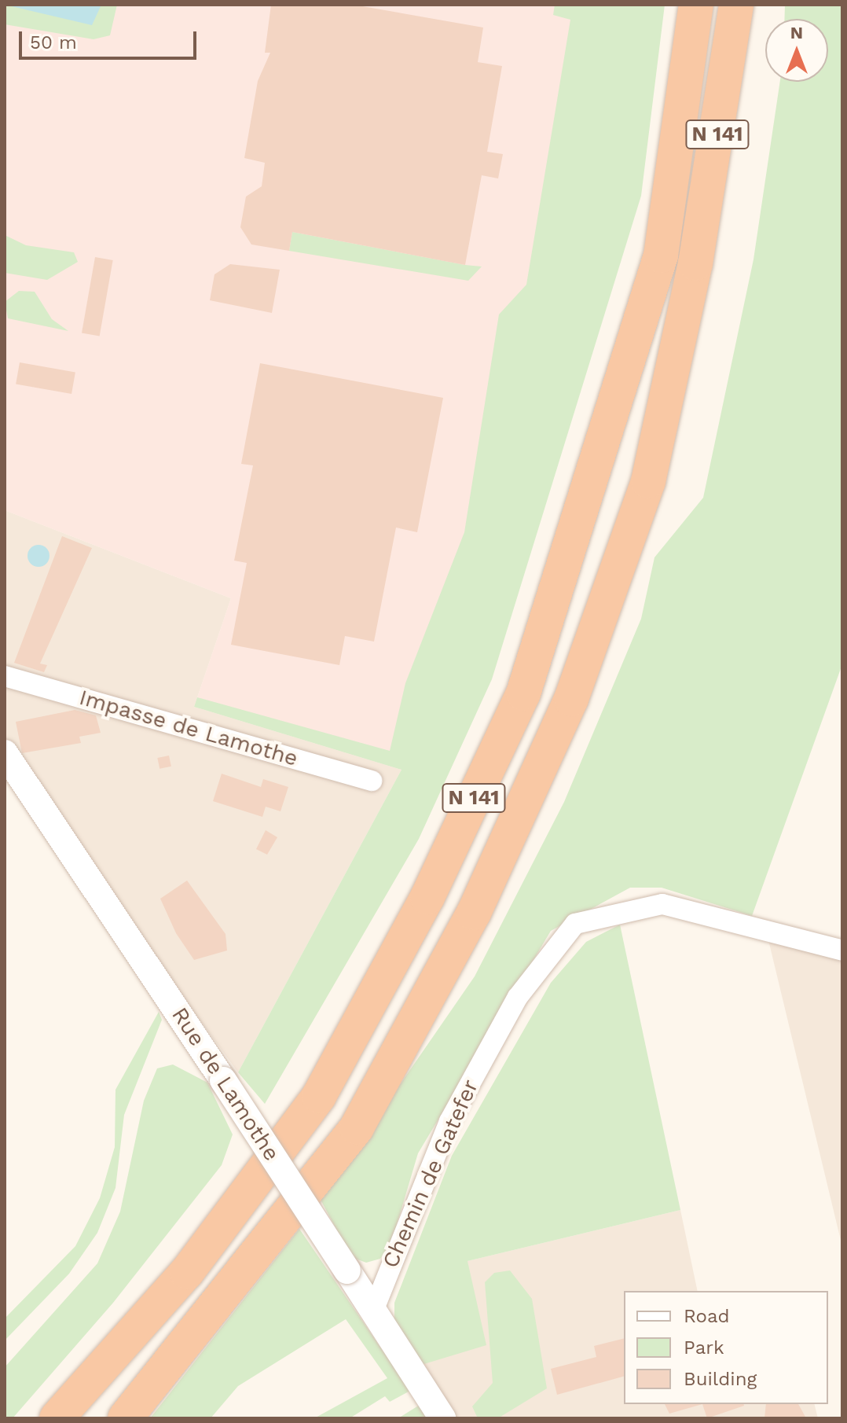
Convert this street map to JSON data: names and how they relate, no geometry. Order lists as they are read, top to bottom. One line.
{"streets":{"highway":["N 141"],"street":["Impasse de Lamothe","Rue de Lamothe","Chemin de Gatefer"]},"crossings":[["Rue de Lamothe","Chemin de Gatefer"]],"legend":["Road","Park","Building"],"scale_bar":"50 m","north":"top"}
